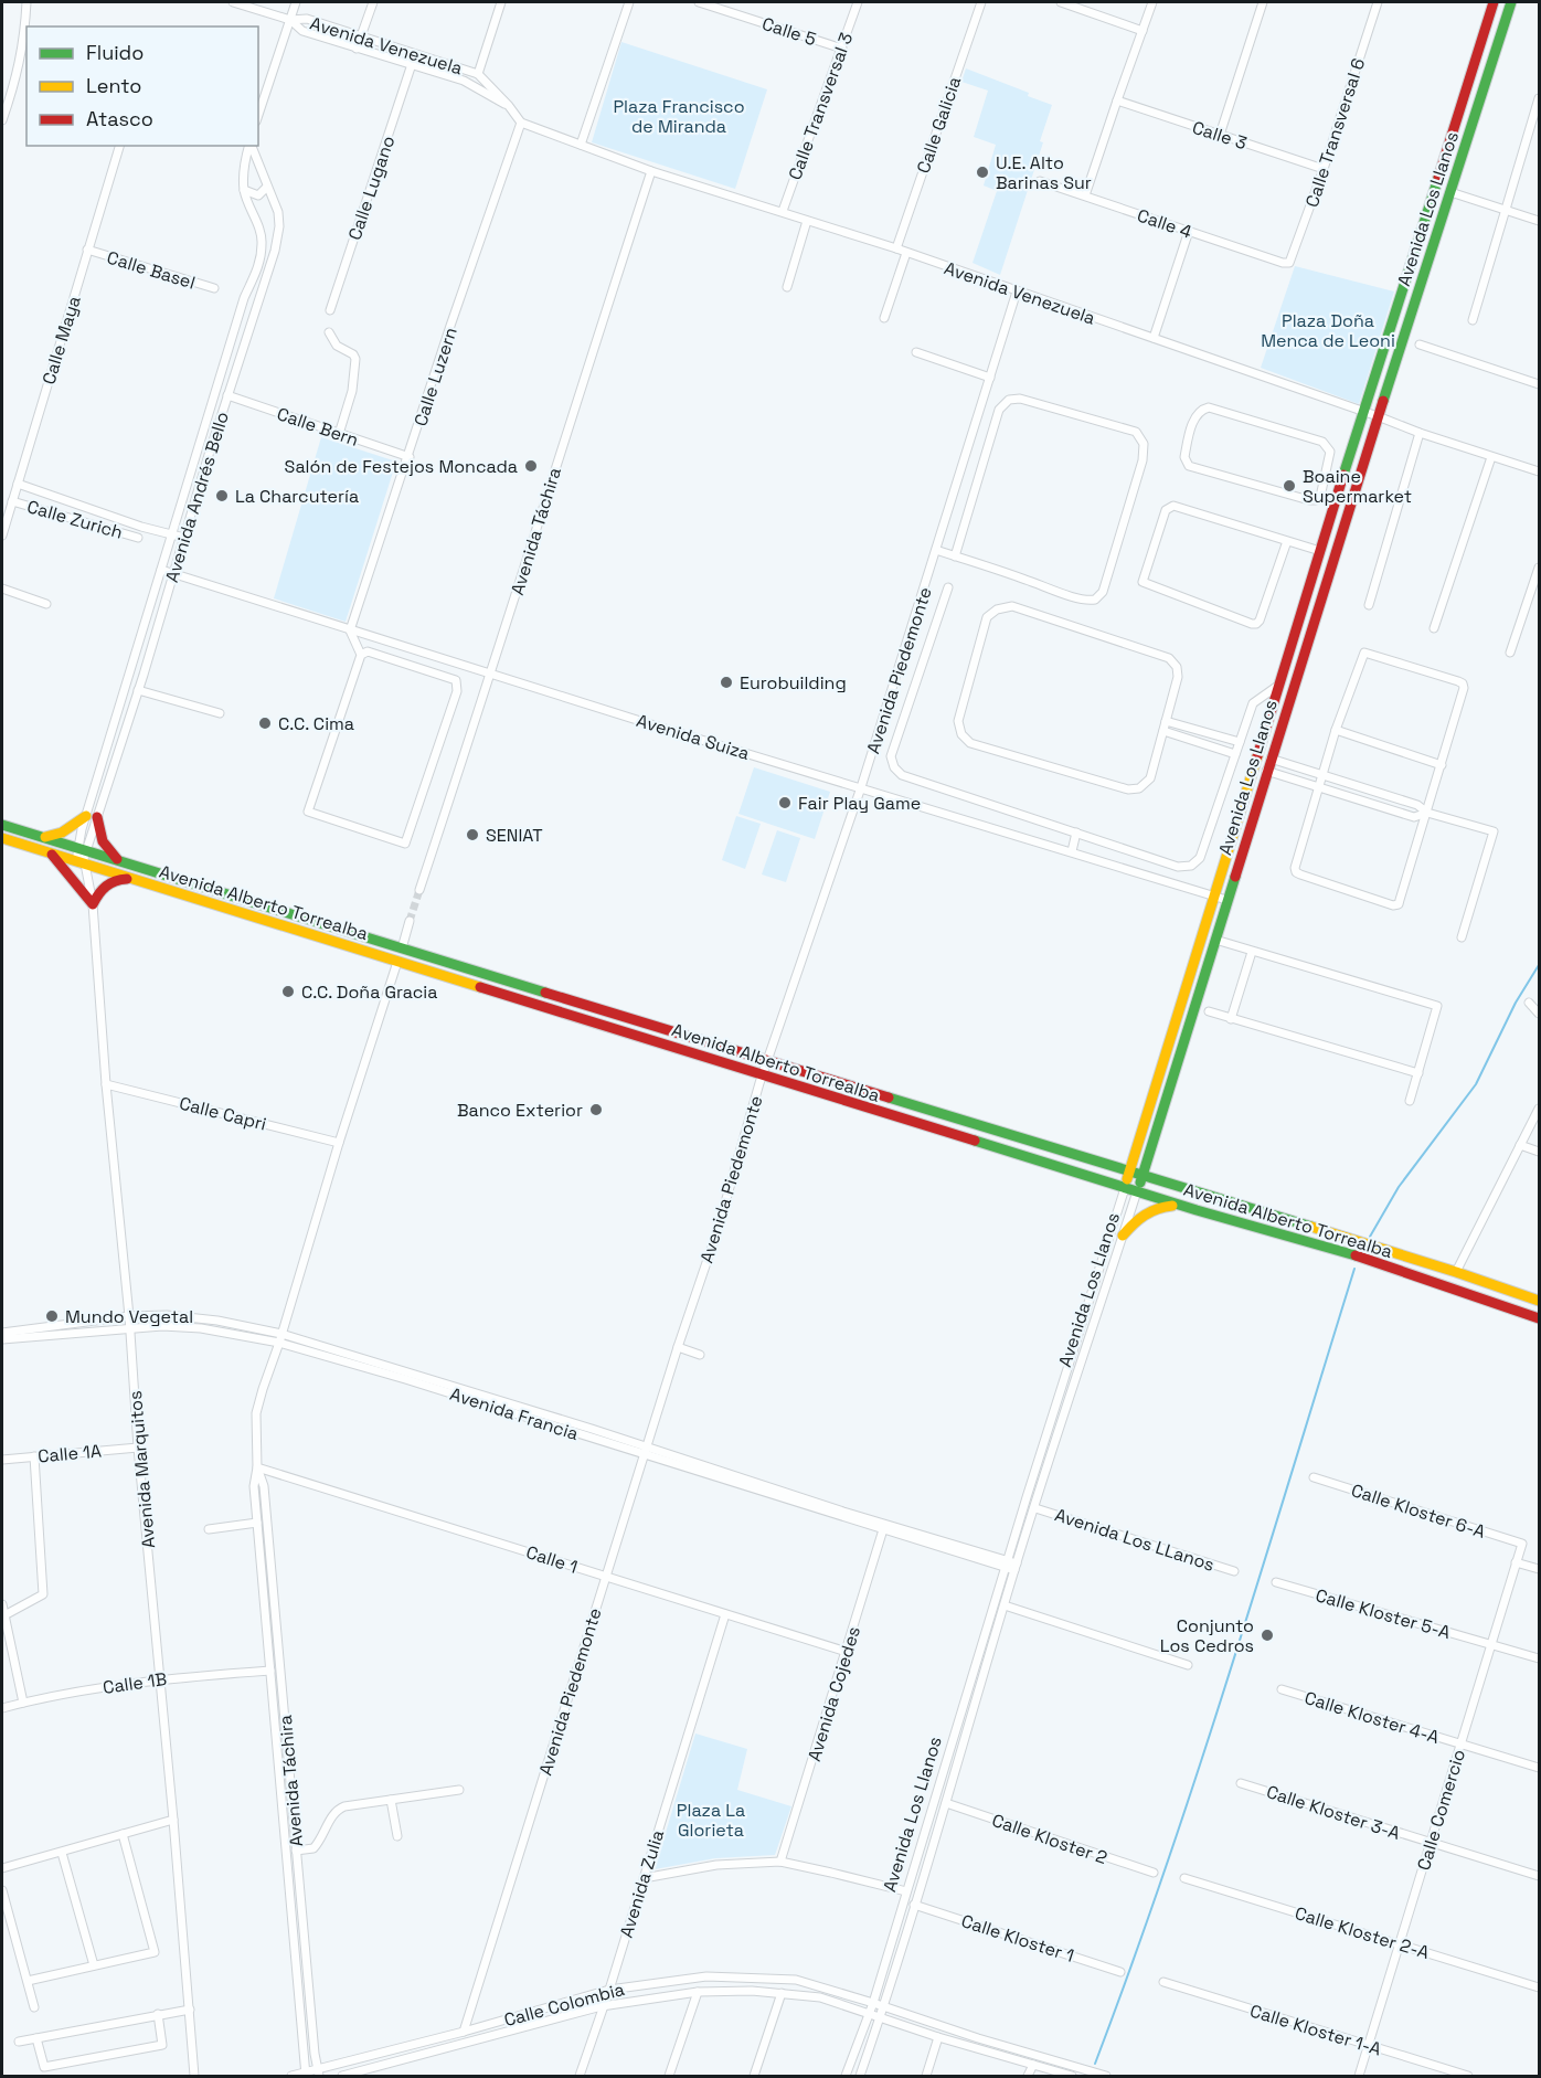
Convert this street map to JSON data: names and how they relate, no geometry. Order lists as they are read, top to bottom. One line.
{"streets":{"main road":["Avenida Los Llanos","Avenida Alberto Torrealba"],"street":["Calle 5","Avenida Venezuela","Calle Transversal 3","Calle Galicia","Calle Transversal 6","Calle 3","Calle Lugano","Calle 4","Calle Basel","Calle Maya","Calle Luzern","Calle Bern","Avenida Andrés Bello","Calle Zurich","Avenida Táchira","Avenida Piedemonte","Avenida Suiza","Calle Capri","Avenida Francia","Calle 1A","Avenida Marquitos","Calle Kloster 6-A","Avenida Los LLanos","Calle 1","Calle Kloster 5-A","Calle 1B","Avenida Cojedes","Calle Kloster 4-A","Calle Comercio","Calle Kloster 3-A","Calle Kloster 2","Avenida Zulia","Calle Kloster 2-A","Calle Kloster 1","Calle Colombia","Calle Kloster 1-A"]},"crossings":[["Calle 5","Calle Transversal 3"],["Avenida Venezuela","Calle Transversal 3"],["Avenida Venezuela","Calle Galicia"],["Avenida Venezuela","Calle Lugano"],["Avenida Venezuela","Avenida Los Llanos"],["Avenida Venezuela","Calle Luzern"],["Avenida Venezuela","Avenida Táchira"],["Avenida Venezuela","Avenida Piedemonte"],["Calle Transversal 6","Calle 3"],["Calle Transversal 6","Calle 4"],["Avenida Los Llanos","Avenida Suiza"],["Avenida Los Llanos","Avenida Alberto Torrealba"],["Avenida Los Llanos","Avenida Francia"],["Avenida Los Llanos","Avenida Los LLanos"],["Avenida Los Llanos","Calle Kloster 2"],["Avenida Los Llanos","Calle Kloster 1"],["Avenida Los Llanos","Calle Colombia"],["Calle Basel","Calle Maya"],["Calle Maya","Calle Zurich"],["Calle Luzern","Calle Bern"],["Calle Luzern","Avenida Suiza"],["Calle Bern","Avenida Andrés Bello"],["Avenida Andrés Bello","Calle Zurich"],["Avenida Andrés Bello","Avenida Suiza"],["Avenida Andrés Bello","Avenida Alberto Torrealba"],["Avenida Andrés Bello","Avenida Marquitos"],["Avenida Táchira","Avenida Suiza"],["Avenida Táchira","Calle 1"],["Avenida Táchira","Calle Colombia"],["Avenida Piedemonte","Avenida Suiza"],["Avenida Piedemonte","Avenida Alberto Torrealba"],["Avenida Piedemonte","Avenida Francia"],["Avenida Piedemonte","Calle 1"],["Avenida Piedemonte","Calle Colombia"],["Avenida Alberto Torrealba","Avenida Marquitos"],["Calle Capri","Avenida Marquitos"],["Avenida Francia","Avenida Marquitos"],["Avenida Francia","Avenida Cojedes"],["Calle 1A","Avenida Marquitos"],["Avenida Marquitos","Calle 1B"],["Calle Kloster 6-A","Calle Comercio"],["Calle 1","Avenida Cojedes"],["Calle 1","Avenida Zulia"],["Calle Kloster 5-A","Calle Comercio"],["Calle Kloster 4-A","Calle Comercio"],["Calle Comercio","Calle Kloster 3-A"],["Calle Comercio","Calle Kloster 2-A"],["Calle Comercio","Calle Kloster 1-A"],["Avenida Zulia","Calle Colombia"]],"parks":["Plaza Francisco de Miranda","Plaza Doña Menca de Leoni","Plaza La Glorieta"],"places":["U.E. Alto Barinas Sur","Salón de Festejos Moncada","Boaine Supermarket","La Charcutería","Eurobuilding","C.C. Cima","Fair Play Game","SENIAT","C.C. Doña Gracia","Banco Exterior","Mundo Vegetal","Conjunto Los Cedros"],"legend":["Fluido","Lento","Atasco"]}
